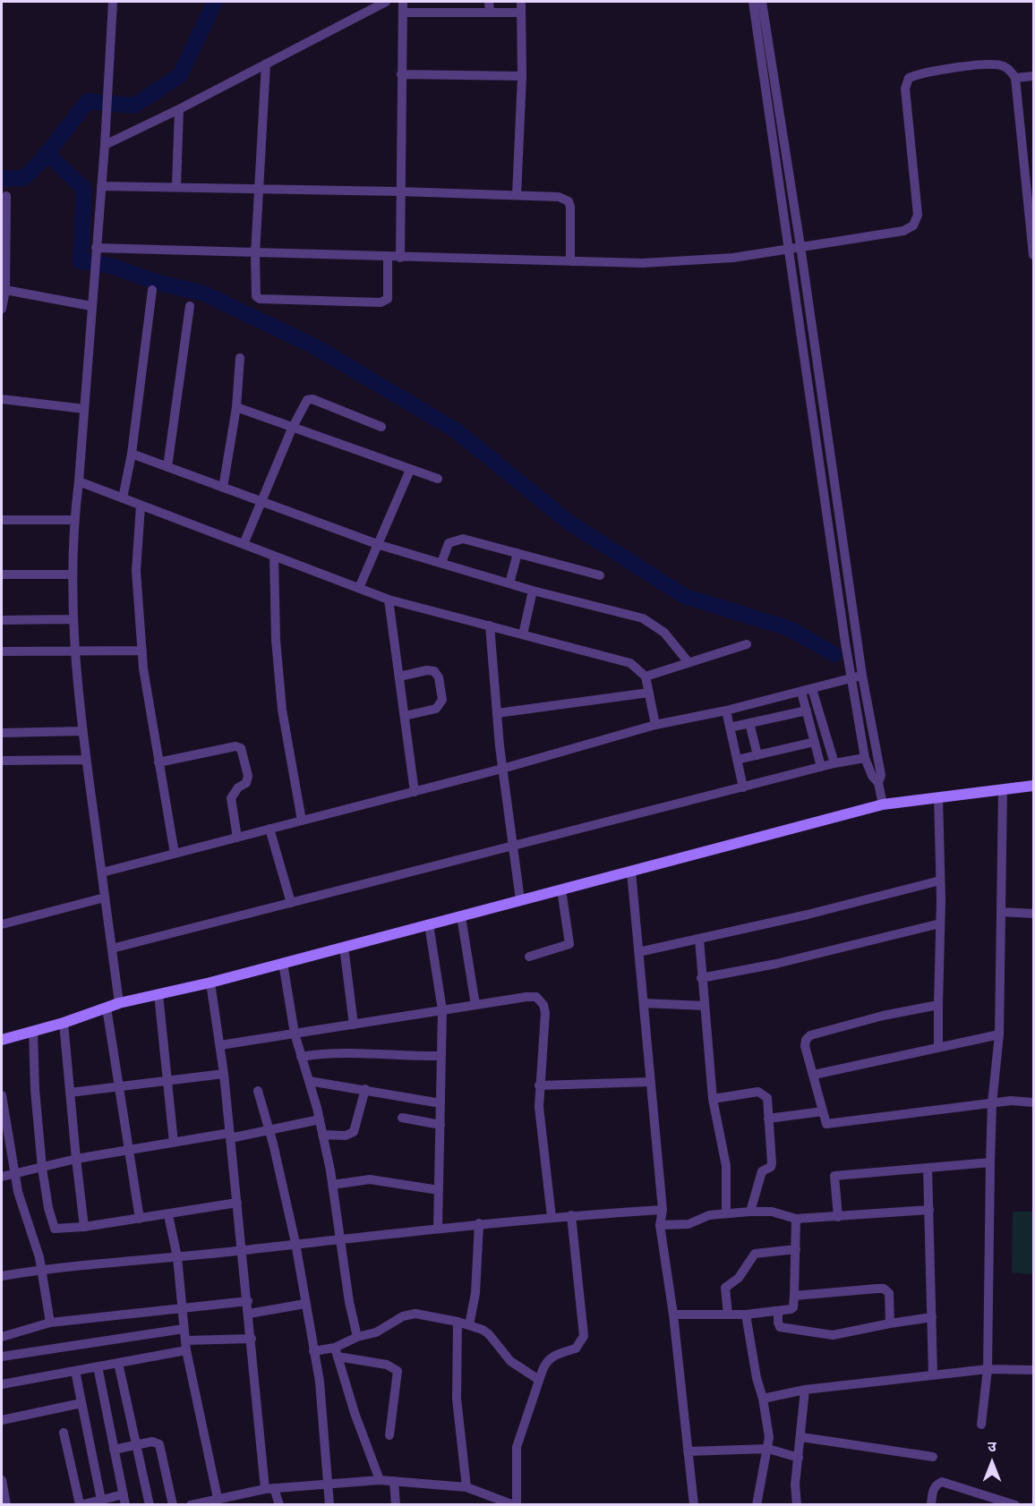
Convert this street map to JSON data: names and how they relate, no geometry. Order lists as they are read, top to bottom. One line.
{"north":"top"}
